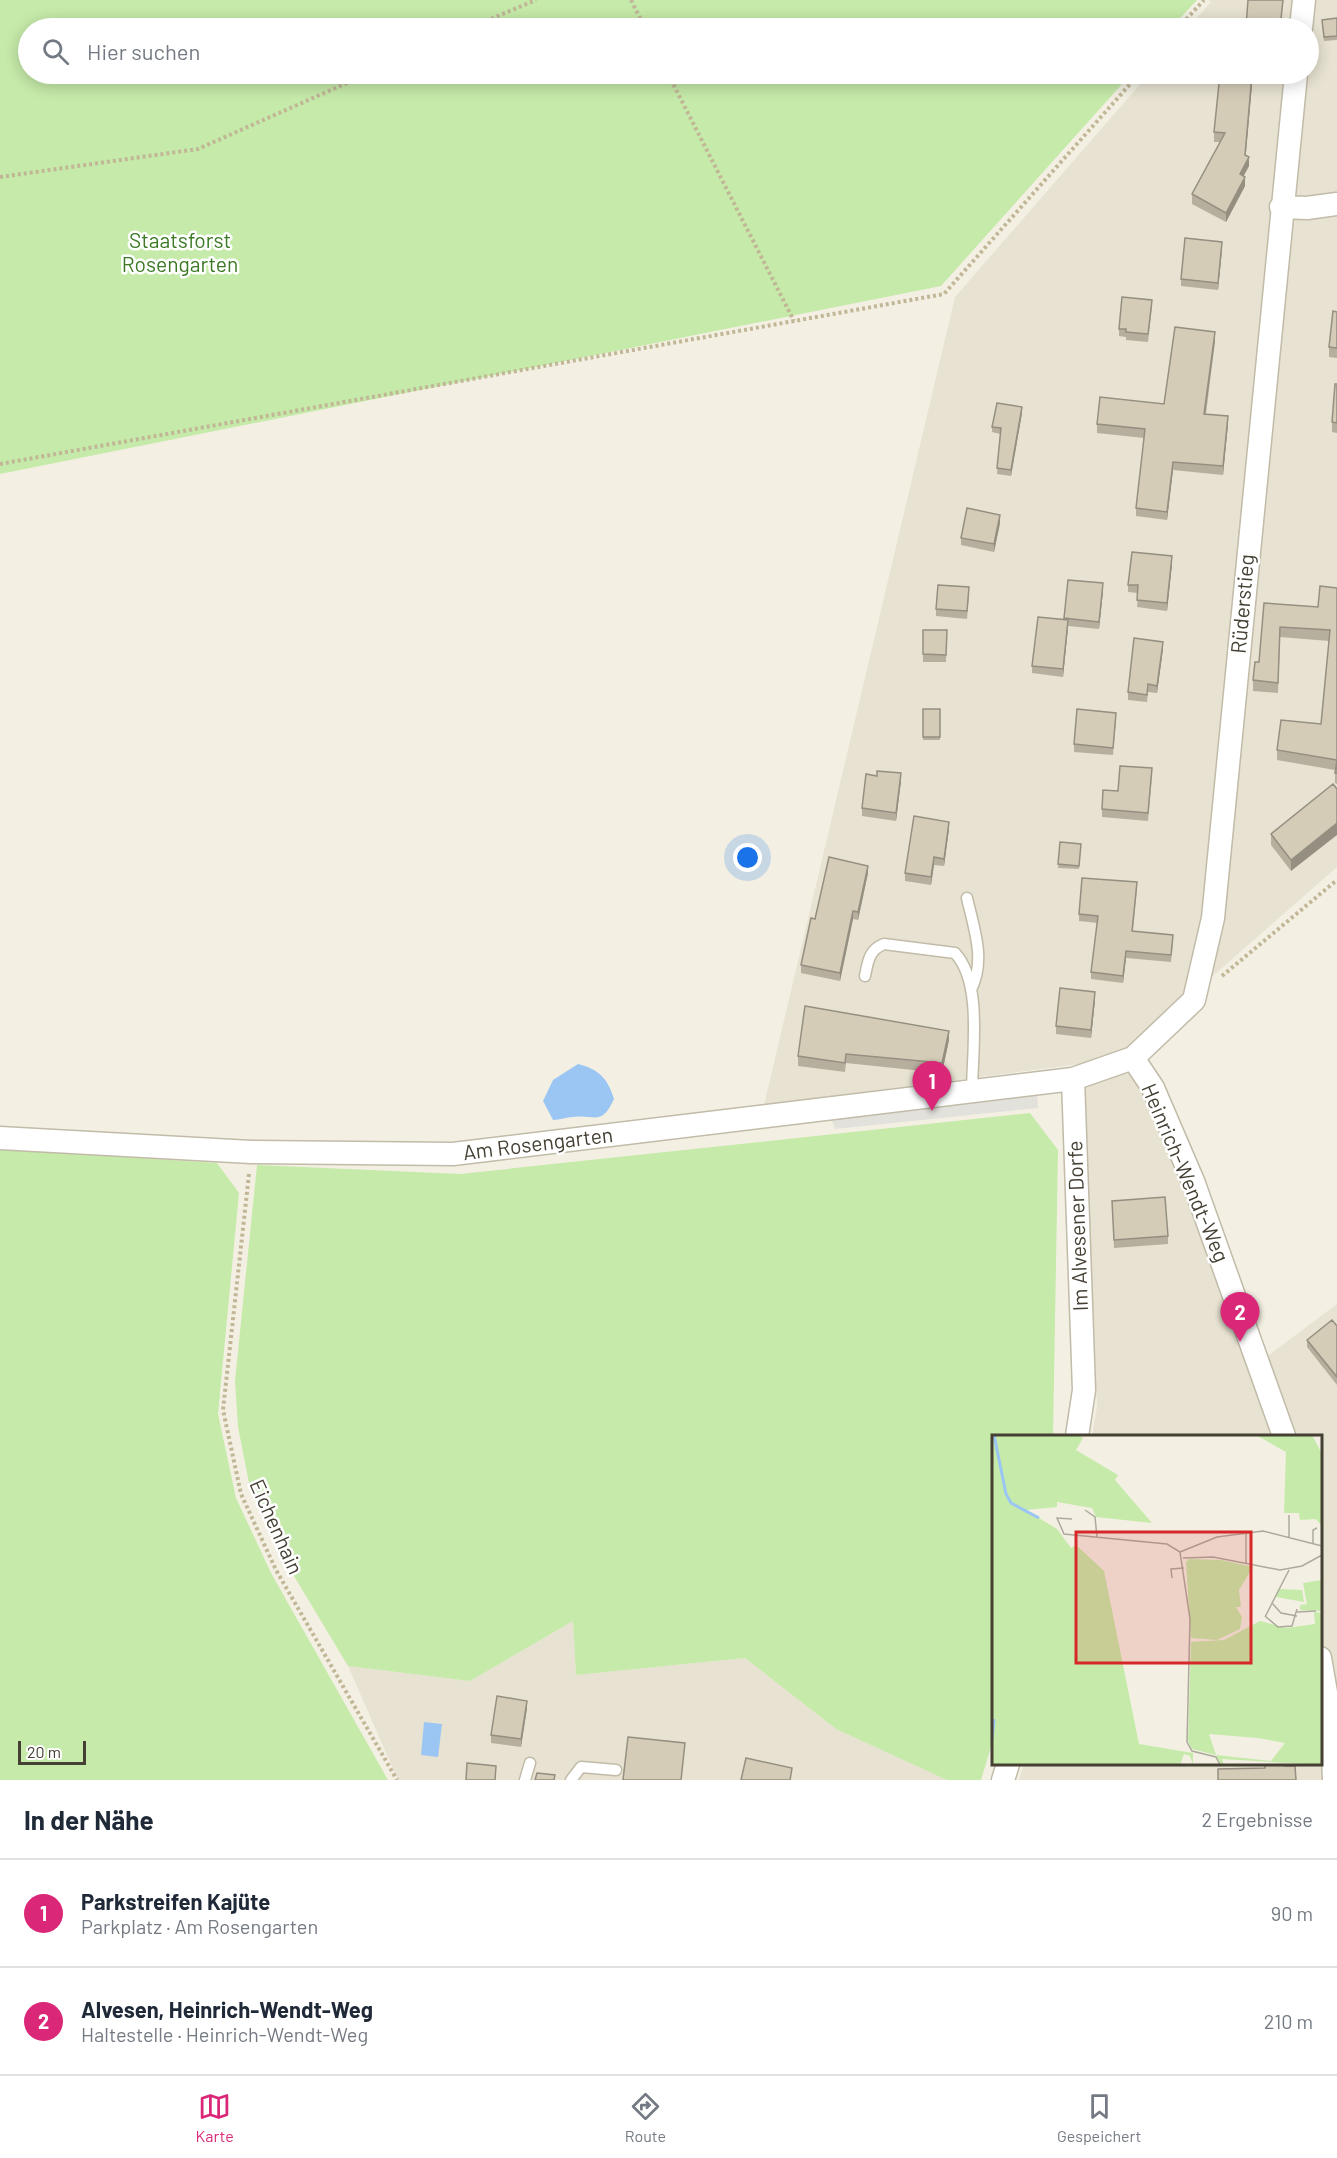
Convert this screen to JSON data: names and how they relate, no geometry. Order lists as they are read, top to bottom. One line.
{"streets":{"street":["Rüderstieg","Am Rosengarten","Heinrich-Wendt-Weg","Im Alvesener Dorfe"],"path":["Eichenhain"]},"crossings":[["Rüderstieg","Heinrich-Wendt-Weg"],["Am Rosengarten","Im Alvesener Dorfe"],["Am Rosengarten","Eichenhain"]],"parks":["Staatsforst Rosengarten"],"scale_bar":"20 m","page":{"search":"Hier suchen","pins":["1","2"],"scale":"20 m","heading":["In der Nähe","2 Ergebnisse"],"list":[{"mark":"1","name":"Parkstreifen Kajüte","note":"Parkplatz · Am Rosengarten","value":"90 m"},{"mark":"2","name":"Alvesen, Heinrich-Wendt-Weg","note":"Haltestelle · Heinrich-Wendt-Weg","value":"210 m"}],"nav":["Karte","Route","Gespeichert"]}}
